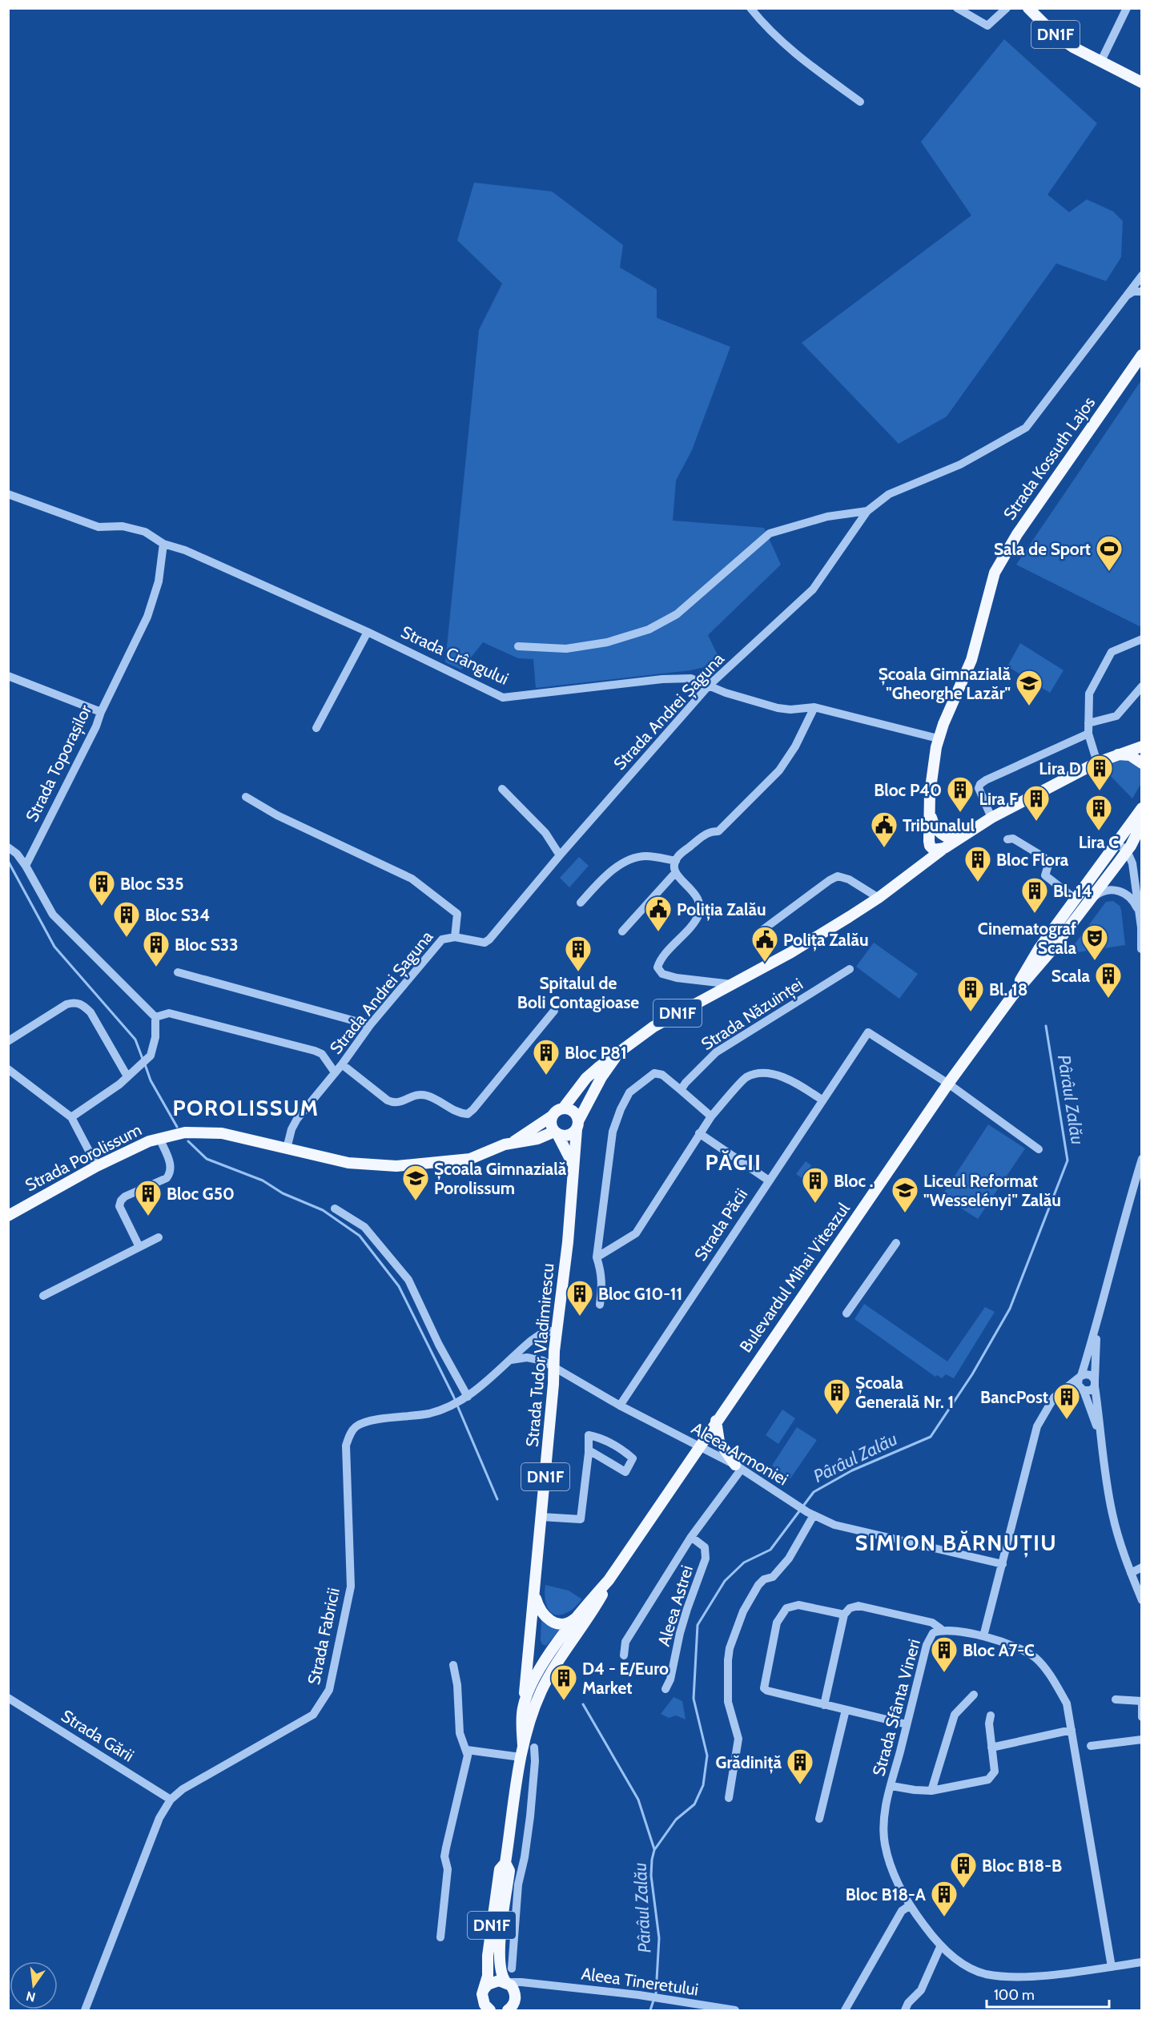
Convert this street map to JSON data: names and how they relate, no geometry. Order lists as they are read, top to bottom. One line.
{"streets":{"main road":["DN1F","Strada Kossuth Lajos","Strada Porolissum","Bulevardul Mihai Viteazul","Strada Tudor Vladimirescu"],"street":["Strada Crângului","Strada Andrei Șaguna","Strada Toporașilor","Strada Năzuinței","Strada Păcii","Aleea Armoniei","Aleea Astrei","Strada Fabricii","Strada Sfânta Vineri","Strada Gării","Aleea Tineretului"]},"crossings":[["DN1F","Strada Porolissum"],["DN1F","Bulevardul Mihai Viteazul"],["DN1F","Strada Tudor Vladimirescu"],["DN1F","Aleea Tineretului"],["Strada Kossuth Lajos","Strada Crângului"],["Strada Kossuth Lajos","Strada Tudor Vladimirescu"],["Strada Crângului","Strada Andrei Șaguna"],["Strada Crângului","Strada Toporașilor"],["Strada Andrei Șaguna","Strada Porolissum"],["Strada Porolissum","Strada Tudor Vladimirescu"],["Strada Păcii","Bulevardul Mihai Viteazul"],["Strada Păcii","Aleea Armoniei"],["Bulevardul Mihai Viteazul","Strada Tudor Vladimirescu"],["Bulevardul Mihai Viteazul","Aleea Armoniei"],["Bulevardul Mihai Viteazul","Aleea Tineretului"],["Strada Tudor Vladimirescu","Aleea Armoniei"],["Strada Tudor Vladimirescu","Strada Fabricii"],["Aleea Armoniei","Aleea Astrei"],["Strada Fabricii","Strada Gării"]],"districts":["POROLISSUM","PĂCII","SIMION BĂRNUȚIU"],"water":["Pârâul Zalău"],"places":{"sports":["Sala de Sport"],"school or university":["Școala Gimnazială \"Gheorghe Lazăr\"","Școala Gimnazială Porolissum","Liceul Reformat \"Wesselényi\" Zalău"],"building":["Lira D","Bloc P40","Lira F","Lira C","Bloc Flora","Bloc S35","Bl. 14","Bloc S34","Bloc S33","Spitalul de Boli Contagioase","Scala","Bl. 18","Bloc P81","Bloc .","Bloc G50","Bloc G10-11","Școala Generală Nr. 1","BancPost","Bloc A7-C","D4 - E/Euro Market","Grădiniță","Bloc B18-B","Bloc B18-A"],"public building":["Tribunalul","Poliția Zalău","Polița Zalău"],"theatre":["Cinematograf Scala"]},"scale_bar":"100 m","north":"bottom"}
